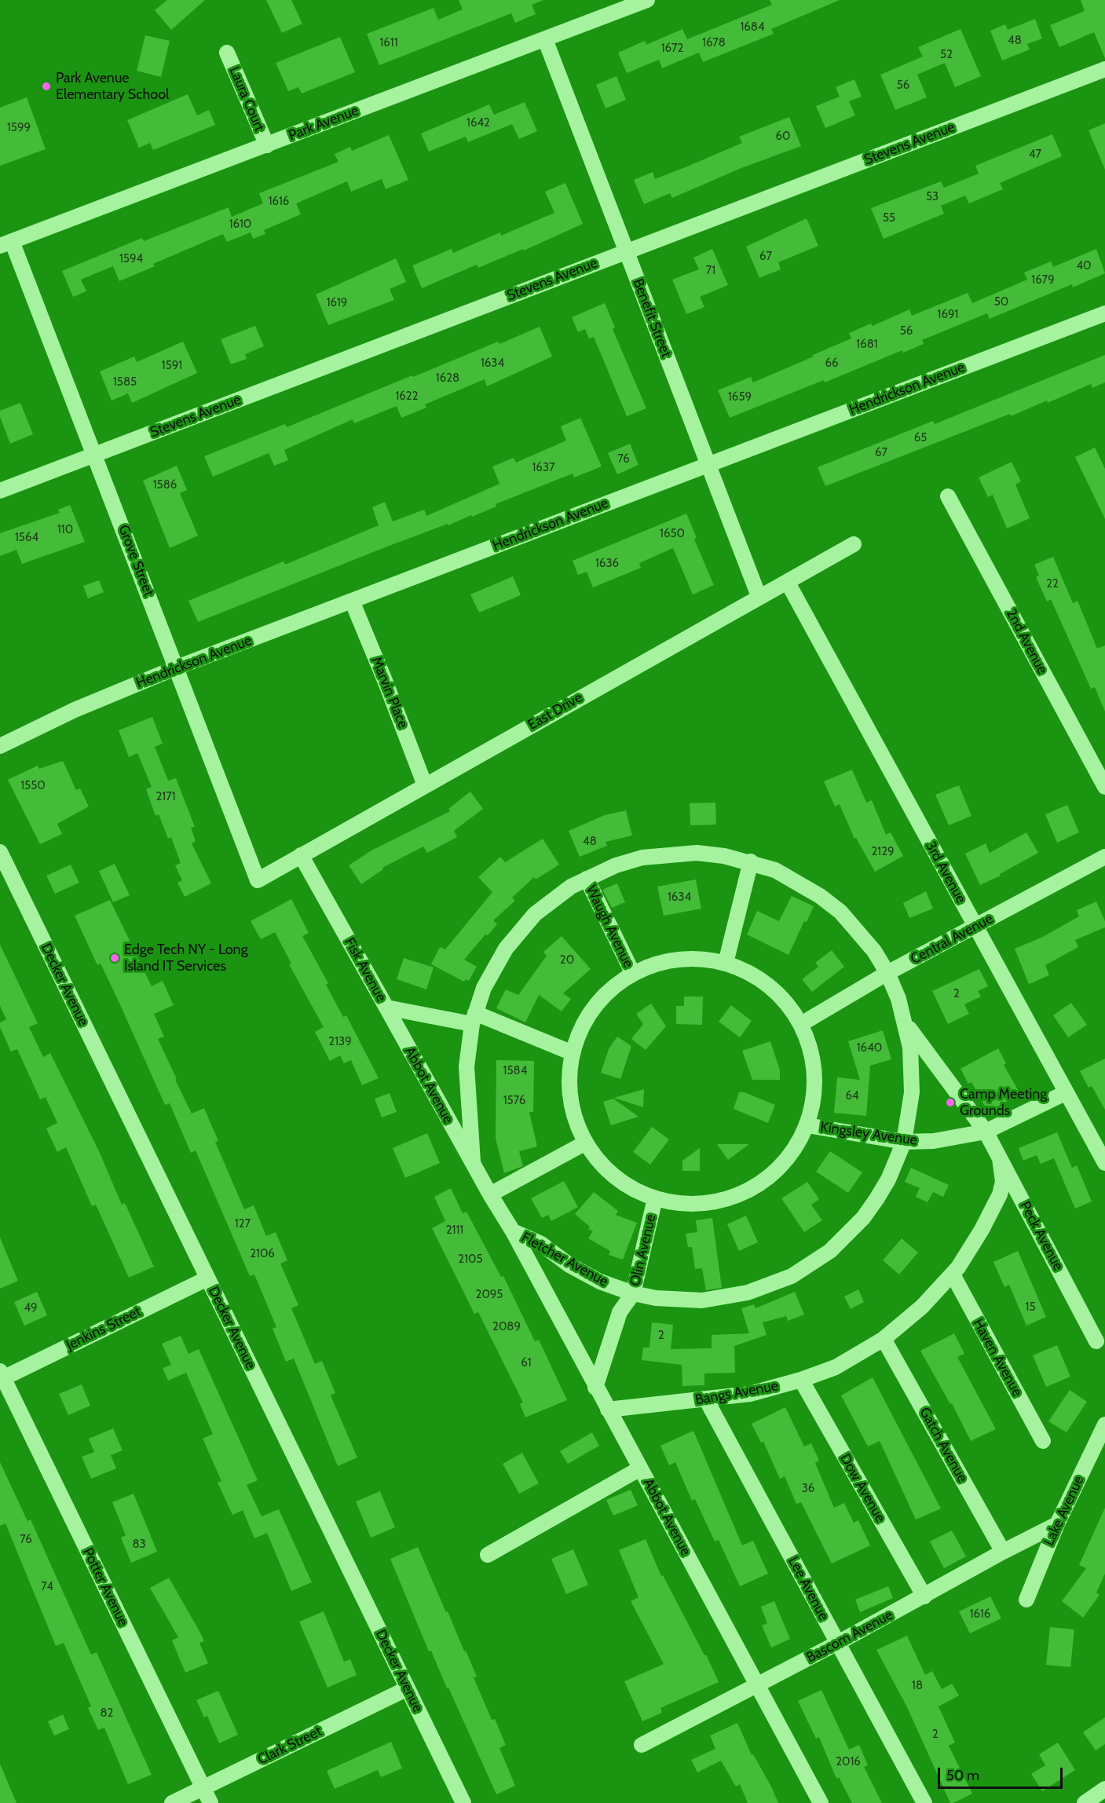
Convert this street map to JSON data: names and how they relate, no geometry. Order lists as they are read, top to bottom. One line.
{"streets":{"street":["Laura Court","Park Avenue","Stevens Avenue","Benefit Street","Hendrickson Avenue","Grove Street","2nd Avenue","Marvin Place","East Drive","3rd Avenue","Waugh Avenue","Central Avenue","Fisk Avenue","Decker Avenue","Abbot Avenue","Kingsley Avenue","Peck Avenue","Olin Avenue","Fletcher Avenue","Jenkins Street","Haven Avenue","Bangs Avenue","Gatch Avenue","Dow Avenue","Lake Avenue","Potter Avenue","Lee Avenue","Bascom Avenue","Clark Street"]},"crossings":[["Laura Court","Park Avenue"],["Park Avenue","Benefit Street"],["Park Avenue","Grove Street"],["Stevens Avenue","Benefit Street"],["Stevens Avenue","Grove Street"],["Benefit Street","Hendrickson Avenue"],["Benefit Street","East Drive"],["Hendrickson Avenue","Grove Street"],["Hendrickson Avenue","Marvin Place"],["Grove Street","East Drive"],["Marvin Place","East Drive"],["East Drive","3rd Avenue"],["East Drive","Fisk Avenue"],["3rd Avenue","Central Avenue"],["3rd Avenue","Kingsley Avenue"],["Waugh Avenue","Fletcher Avenue"],["Central Avenue","Fletcher Avenue"],["Fisk Avenue","Abbot Avenue"],["Fisk Avenue","Fletcher Avenue"],["Decker Avenue","Jenkins Street"],["Decker Avenue","Clark Street"],["Abbot Avenue","Olin Avenue"],["Abbot Avenue","Fletcher Avenue"],["Abbot Avenue","Bangs Avenue"],["Abbot Avenue","Bascom Avenue"],["Kingsley Avenue","Peck Avenue"],["Kingsley Avenue","Fletcher Avenue"],["Peck Avenue","Bangs Avenue"],["Olin Avenue","Fletcher Avenue"],["Jenkins Street","Potter Avenue"],["Haven Avenue","Bangs Avenue"],["Bangs Avenue","Gatch Avenue"],["Bangs Avenue","Dow Avenue"],["Bangs Avenue","Lee Avenue"],["Gatch Avenue","Bascom Avenue"],["Dow Avenue","Bascom Avenue"],["Lake Avenue","Bascom Avenue"],["Potter Avenue","Clark Street"],["Lee Avenue","Bascom Avenue"]],"places":["Park Avenue Elementary School","Edge Tech NY - Long Island IT Services","Camp Meeting Grounds"],"house_numbers":["1684","48","1611","1678","1672","52","56","1642","1599","60","47","53","1616","55","1610","67","1594","40","71","1679","50","1619","1691","56","1681","1634","66","1591","1628","1585","1622","1659","65","67","76","1637","1586","110","1650","1564","1636","22","1550","2171","48","2129","1634","20","2","2139","1640","1584","64","1576","127","2111","2106","2105","2095","15","49","2089","2","61","36","76","83","74","1616","18","82","2","2016"],"scale_bar":"50 m"}
